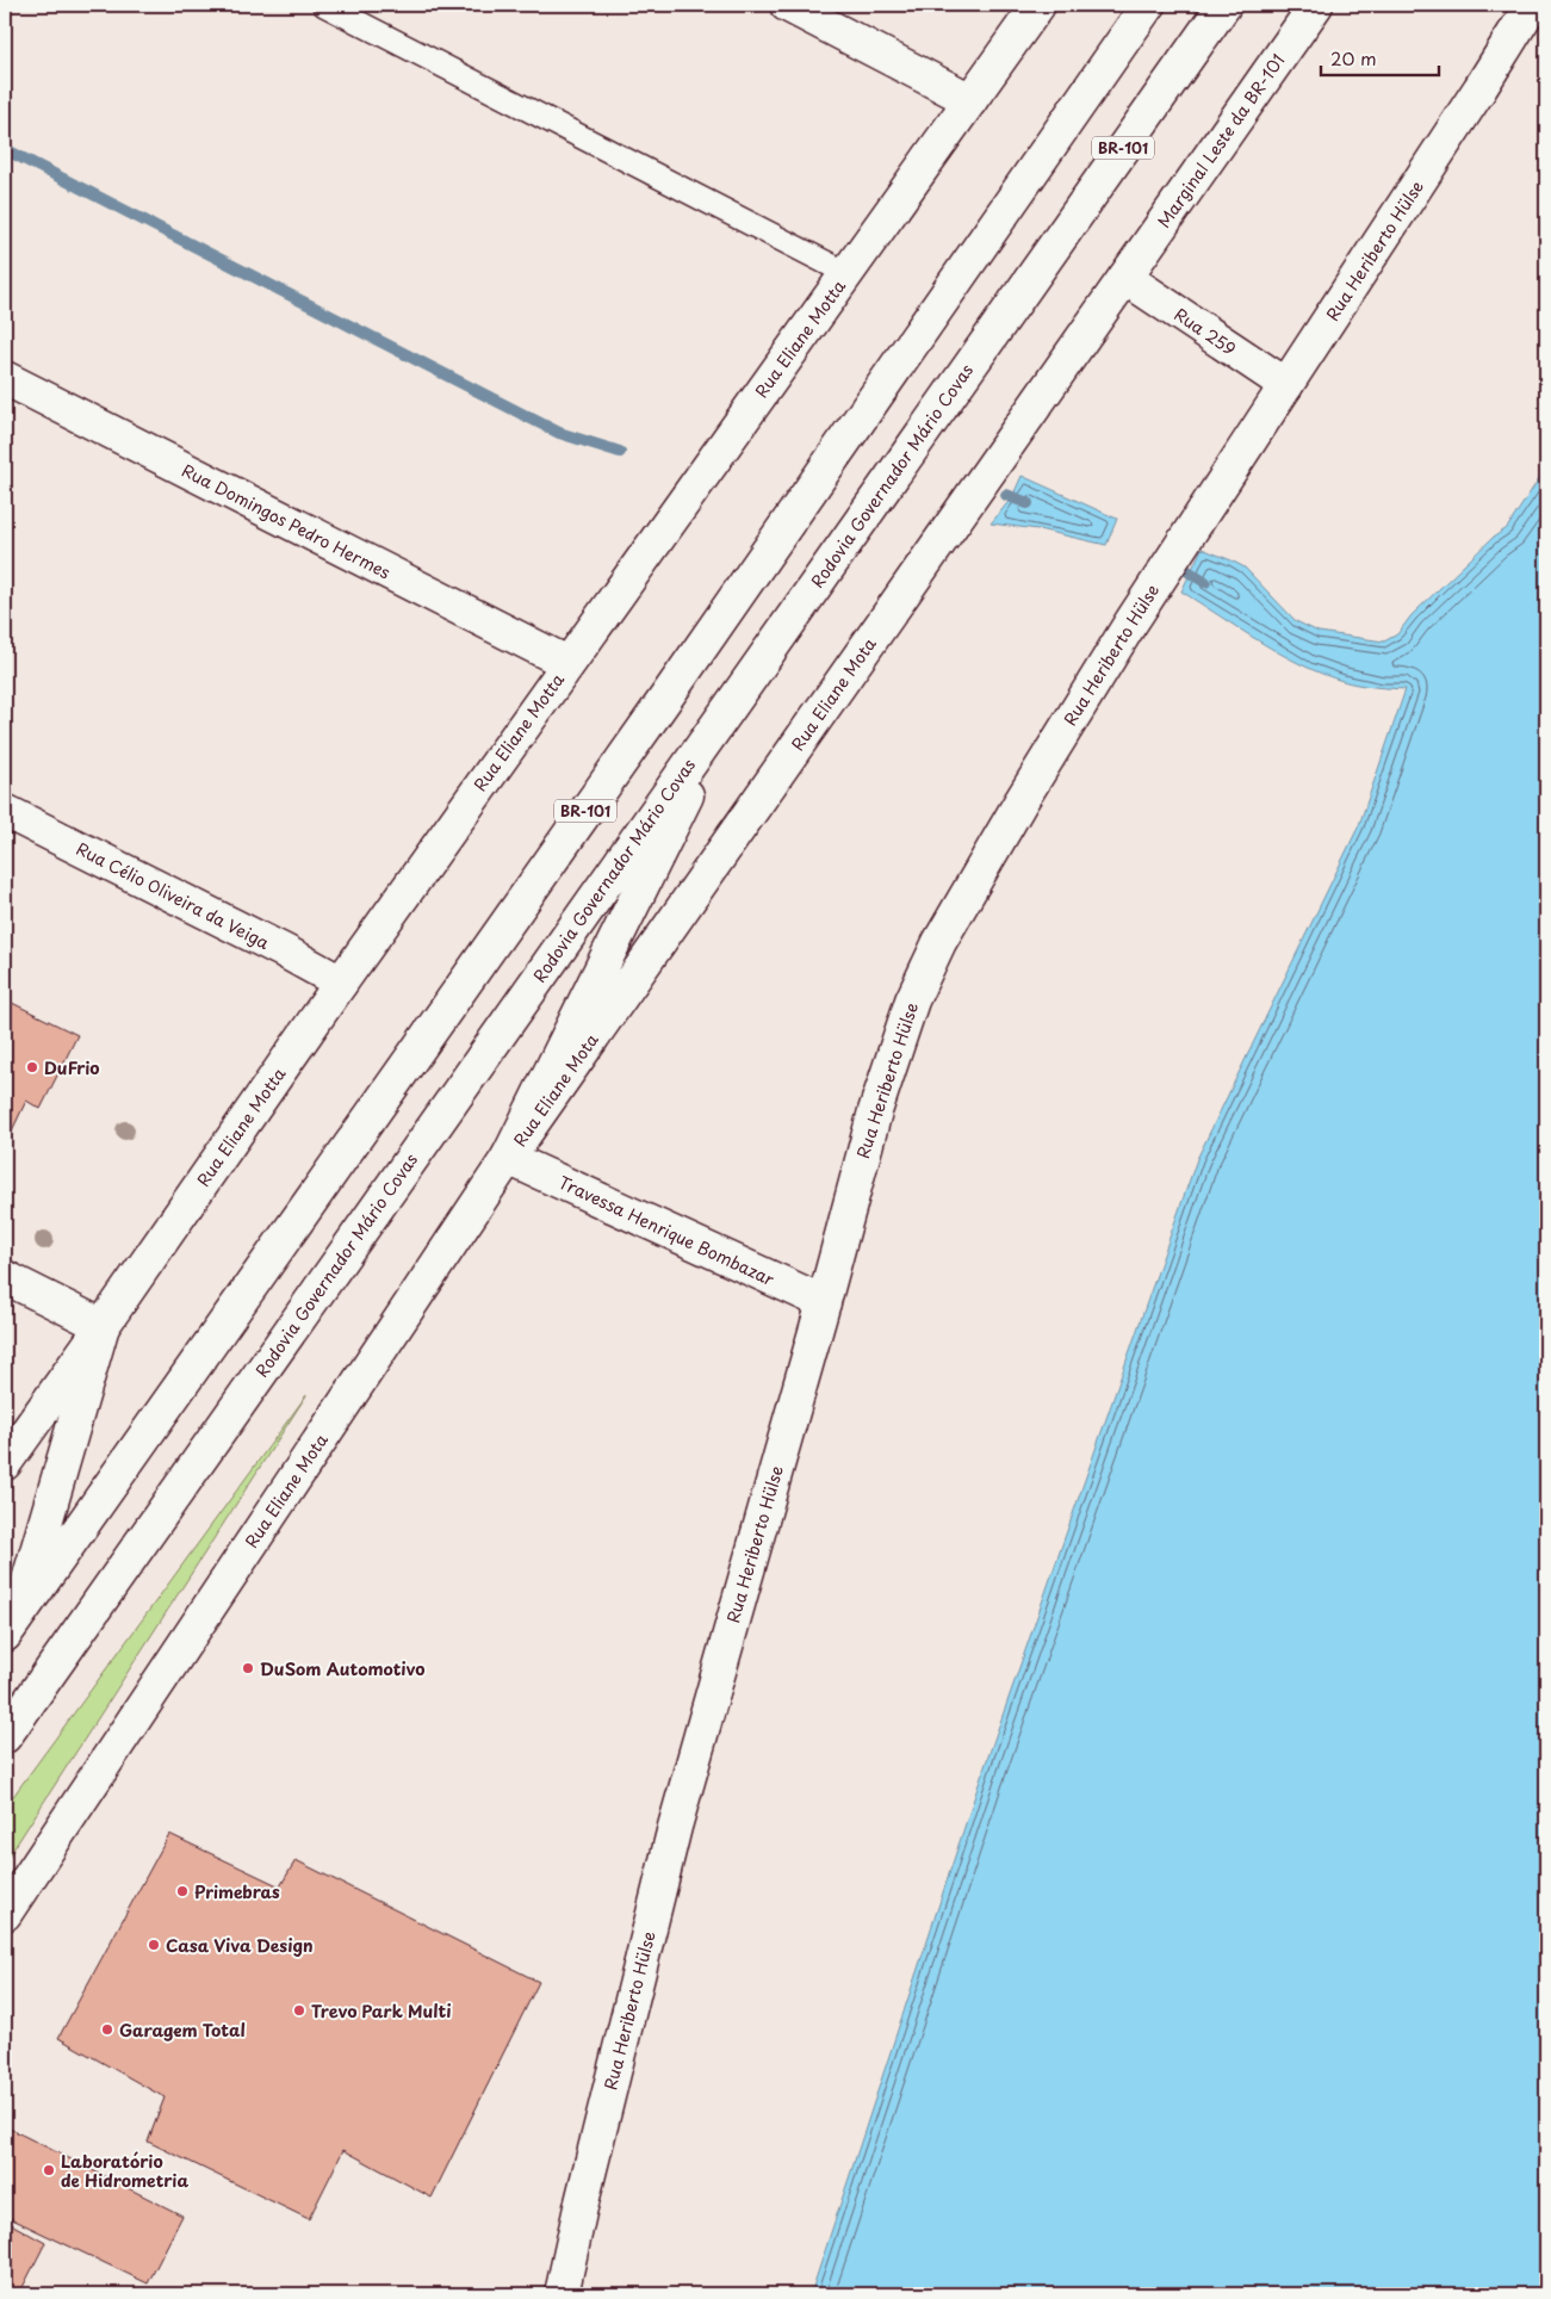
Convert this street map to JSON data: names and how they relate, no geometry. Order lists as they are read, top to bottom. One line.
{"streets":{"main road":["Marginal Leste da BR-101","BR-101","Rua Heriberto Hülse","Rua 259","Rua Eliane Motta","Rodovia Governador Mário Covas","Rua Domingos Pedro Hermes","Rua Eliane Mota","Rua Célio Oliveira da Veiga","Travessa Henrique Bombazar"]},"crossings":[["Marginal Leste da BR-101","Rua 259"],["Marginal Leste da BR-101","Rua Eliane Mota"],["Rua Heriberto Hülse","Rua 259"],["Rua Heriberto Hülse","Travessa Henrique Bombazar"],["Rua 259","Rua Eliane Mota"],["Rua Eliane Motta","Rua Domingos Pedro Hermes"],["Rua Eliane Motta","Rua Célio Oliveira da Veiga"],["Rua Eliane Mota","Travessa Henrique Bombazar"]],"places":["DuFrio","DuSom Automotivo","Primebras","Casa Viva Design","Trevo Park Multi","Garagem Total","Laboratório de Hidrometria"],"scale_bar":"20 m"}
